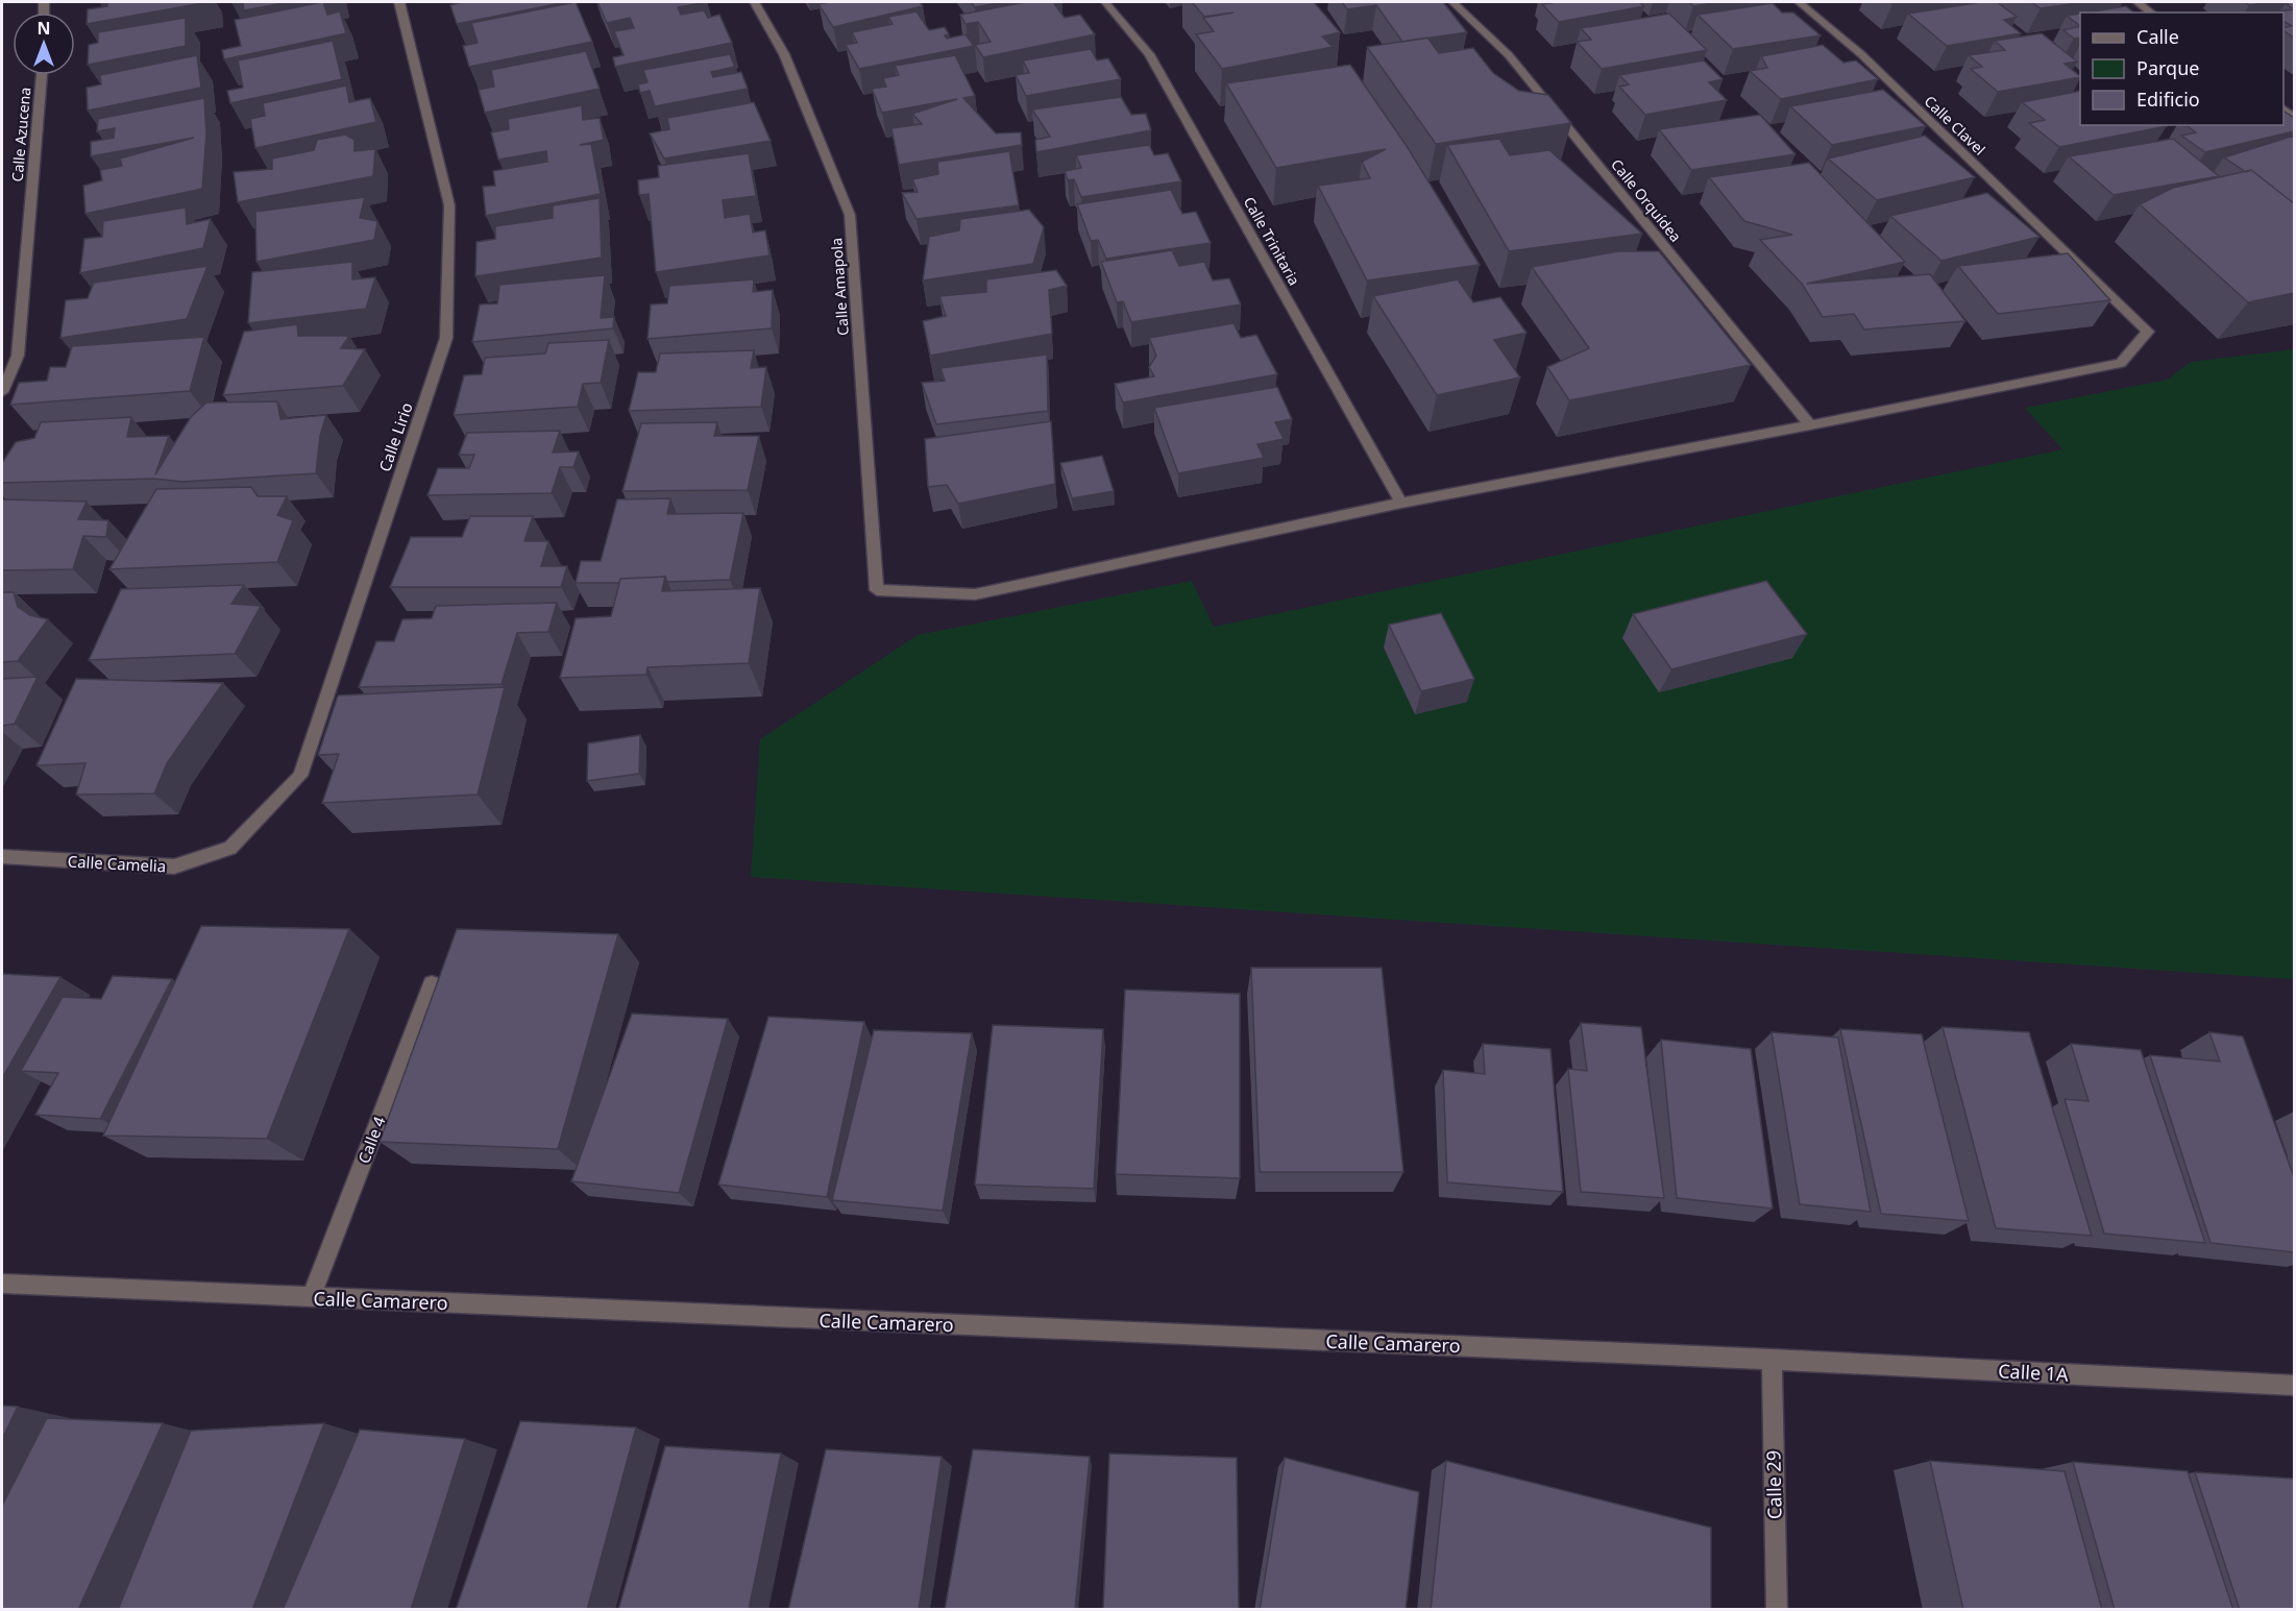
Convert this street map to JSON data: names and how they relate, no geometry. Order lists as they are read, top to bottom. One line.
{"streets":{"street":["Calle Clavel","Calle Azucena","Calle Orquídea","Calle Trinitaria","Calle Amapola","Calle Lirio","Calle Camelia","Calle 4","Calle Camarero","Calle 1A","Calle 29"]},"crossings":[["Calle Clavel","Calle Orquídea"],["Calle Trinitaria","Calle Amapola"],["Calle Lirio","Calle Camelia"],["Calle 4","Calle Camarero"],["Calle Camarero","Calle 1A"],["Calle Camarero","Calle 29"],["Calle 1A","Calle 29"]],"legend":["Calle","Parque","Edificio"],"north":"top"}
